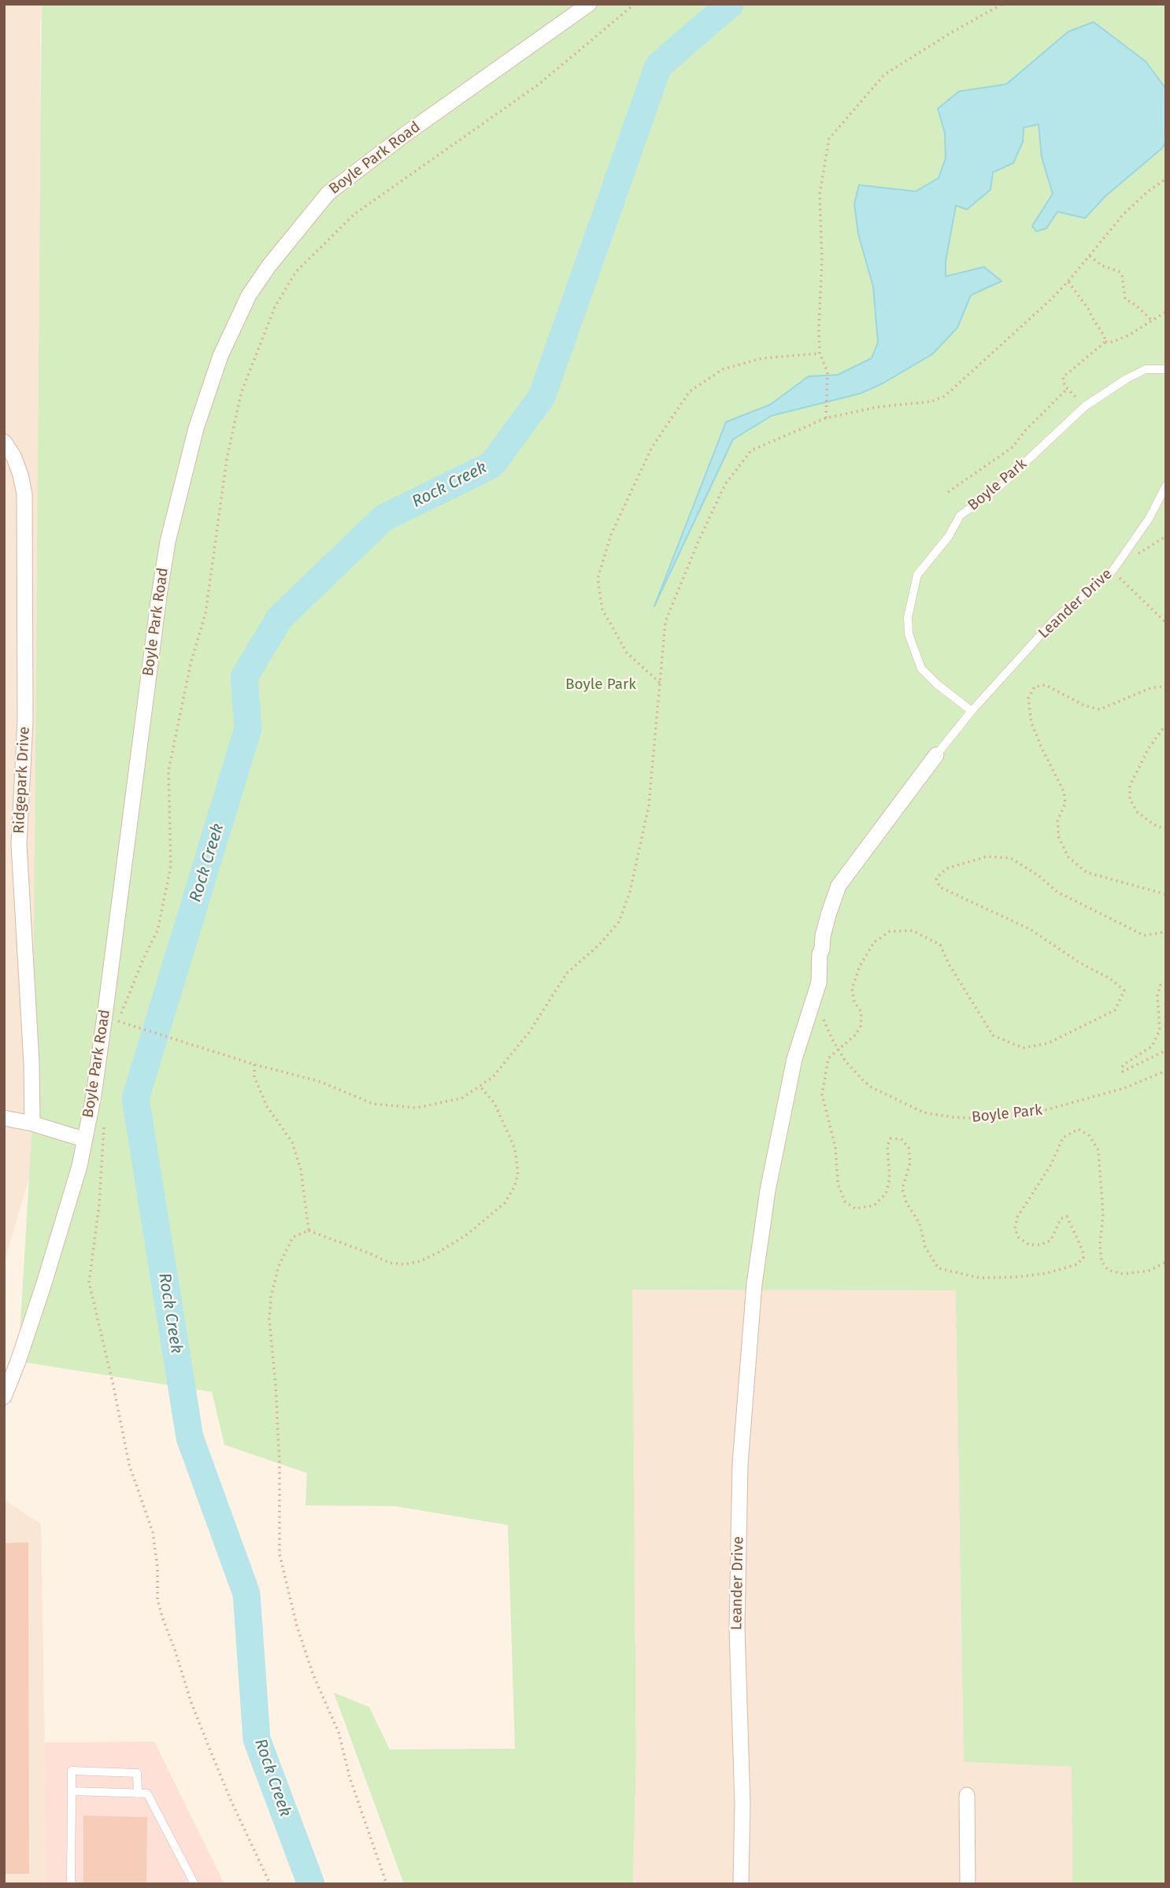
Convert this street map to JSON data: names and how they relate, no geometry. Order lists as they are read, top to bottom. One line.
{"streets":{"street":["Boyle Park Road","Leander Drive","Ridgepark Drive"],"lane":["Boyle Park"]},"crossings":[["Boyle Park","Leander Drive"]],"water":["Rock Creek"],"parks":["Boyle Park"]}
